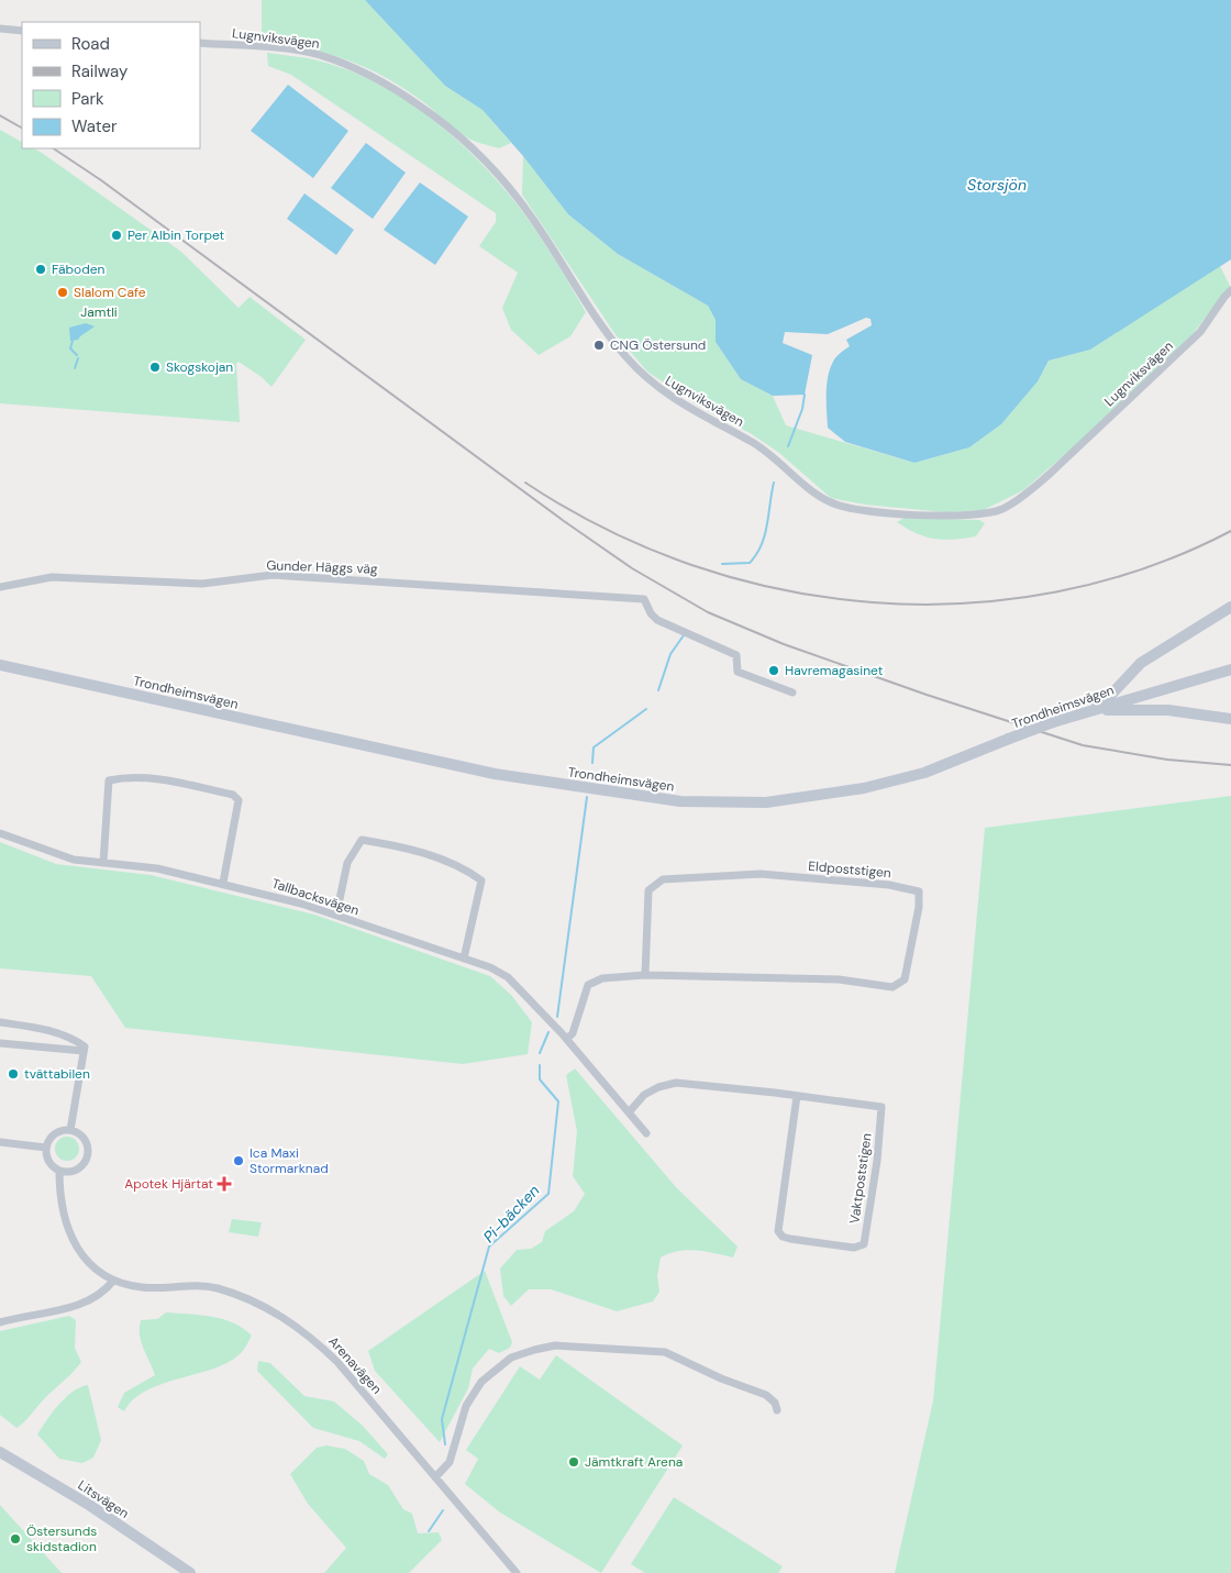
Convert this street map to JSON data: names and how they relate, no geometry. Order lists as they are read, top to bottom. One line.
{"streets":{"main road":["Trondheimsvägen","Litsvägen"],"street":["Lugnviksvägen","Gunder Häggs väg","Eldpoststigen","Tallbacksvägen","Vaktpoststigen","Arenavägen"]},"crossings":[["Eldpoststigen","Tallbacksvägen"],["Tallbacksvägen","Vaktpoststigen"]],"water":["Storsjön","Pi-bäcken"],"parks":["Jamtli"],"places":{"other":["Per Albin Torpet","Fäboden","Slalom Cafe","CNG Östersund","Skogskojan","Havremagasinet","tvättabilen","Ica Maxi Stormarknad","Jämtkraft Arena","Östersunds skidstadion"],"health":["Apotek Hjärtat"]},"legend":["Road","Railway","Park","Water"]}
